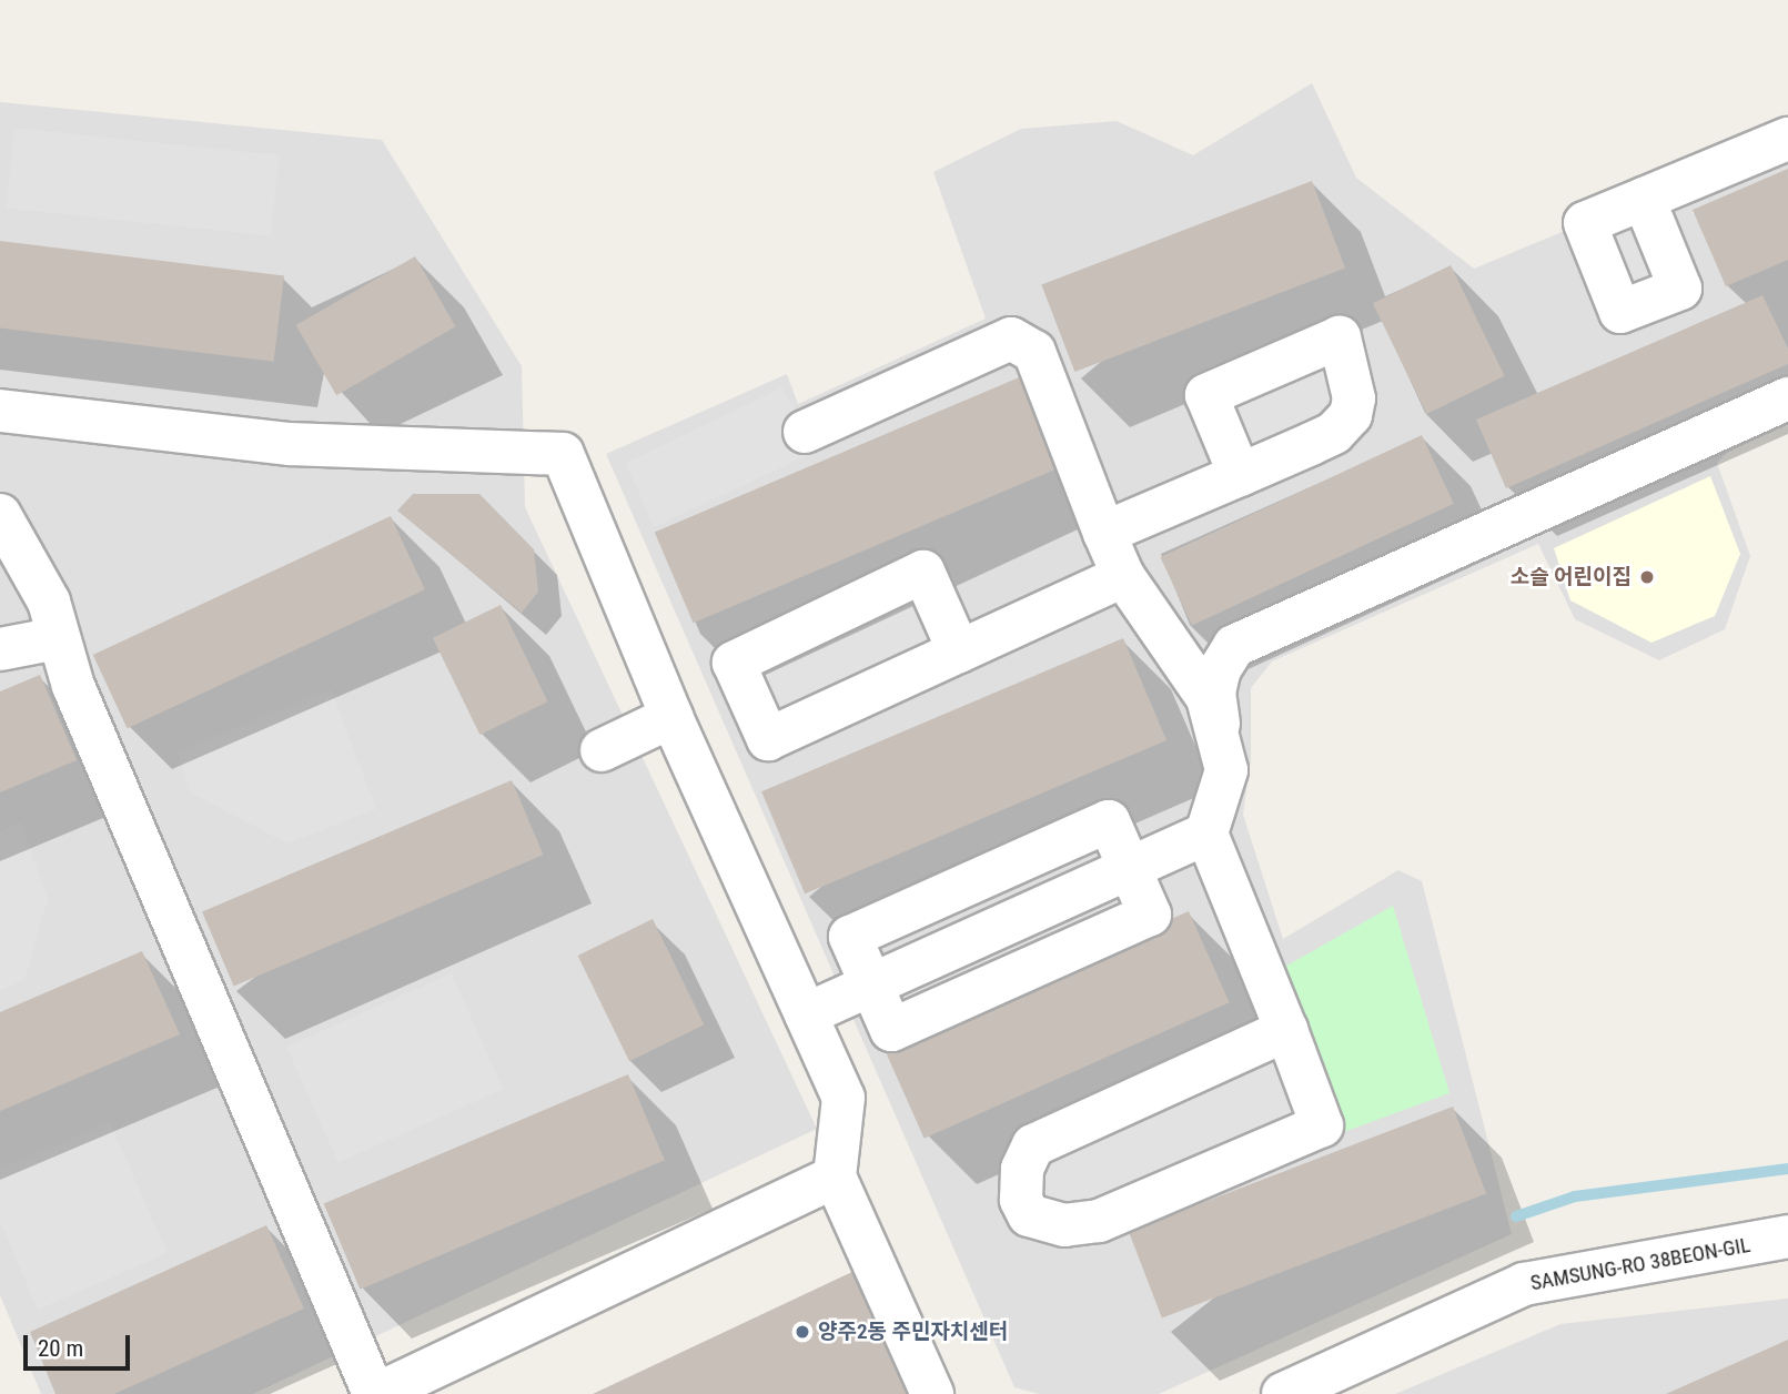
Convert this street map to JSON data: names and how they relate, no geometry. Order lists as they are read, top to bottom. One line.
{"streets":{"street":["SAMSUNG-RO 38BEON-GIL"]},"places":["소슬 어린이집","양주2동 주민자치센터"],"scale_bar":"20 m"}
